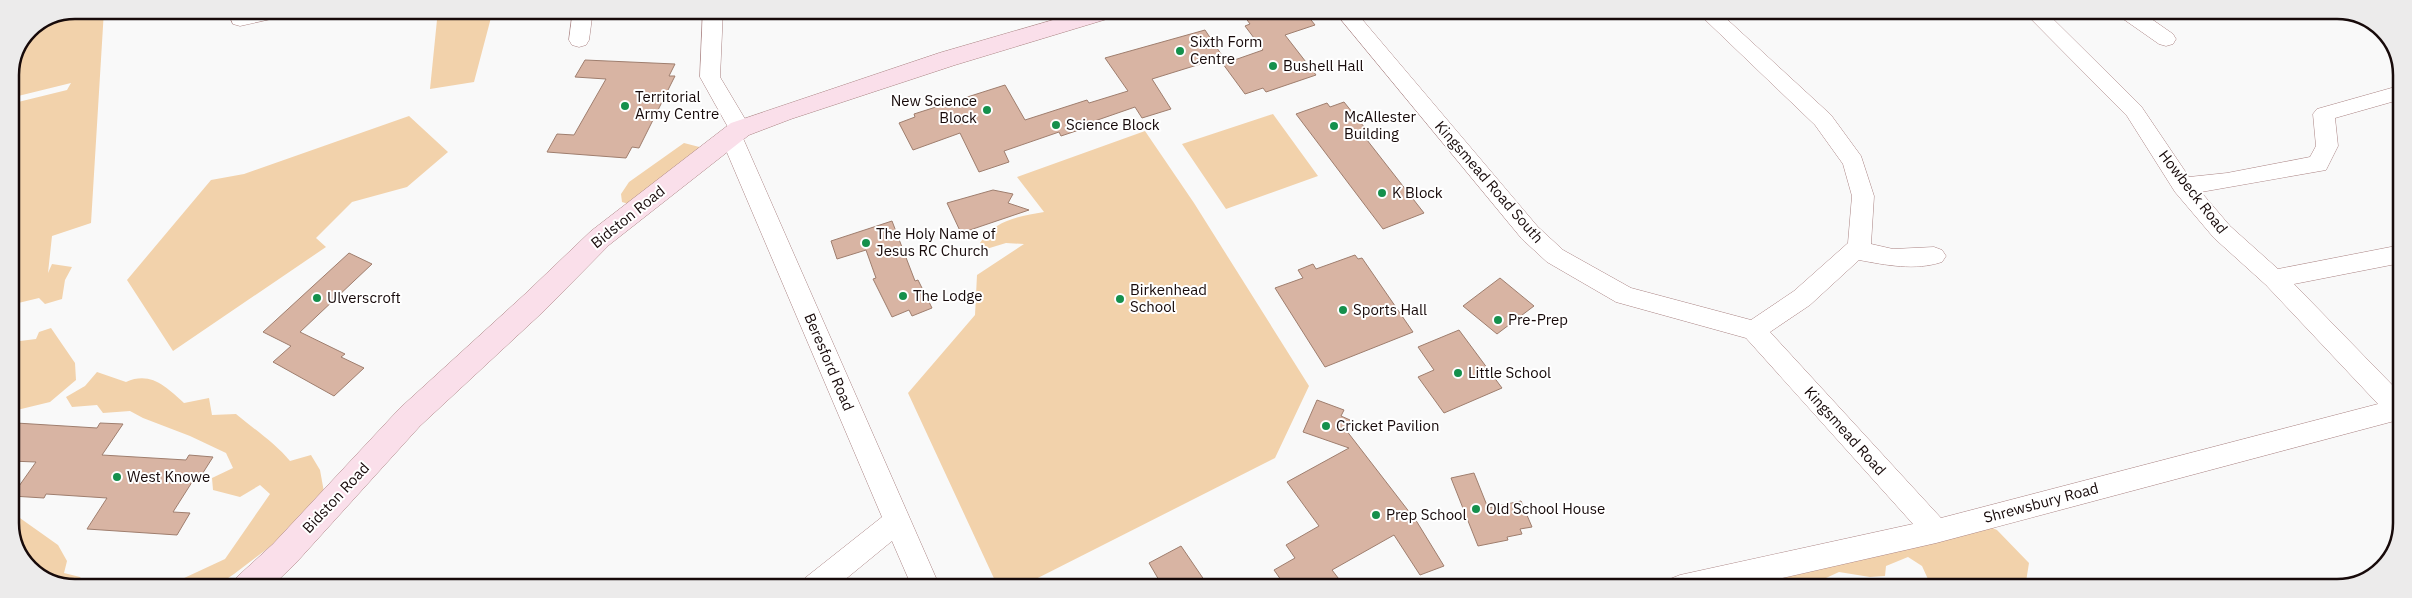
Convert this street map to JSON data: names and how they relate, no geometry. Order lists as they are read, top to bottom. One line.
{"streets":{"main road":["Bidston Road"],"street":["Kingsmead Road South","Howbeck Road","Beresford Road","Kingsmead Road","Shrewsbury Road"]},"crossings":[["Kingsmead Road South","Kingsmead Road"],["Bidston Road","Beresford Road"],["Kingsmead Road","Shrewsbury Road"]],"places":["Sixth Form Centre","Bushell Hall","Territorial Army Centre","New Science Block","Science Block","McAllester Building","K Block","The Holy Name of Jesus RC Church","The Lodge","Ulverscroft","Birkenhead School","Sports Hall","Pre-Prep","Little School","Cricket Pavilion","West Knowe","Old School House","Prep School"]}
